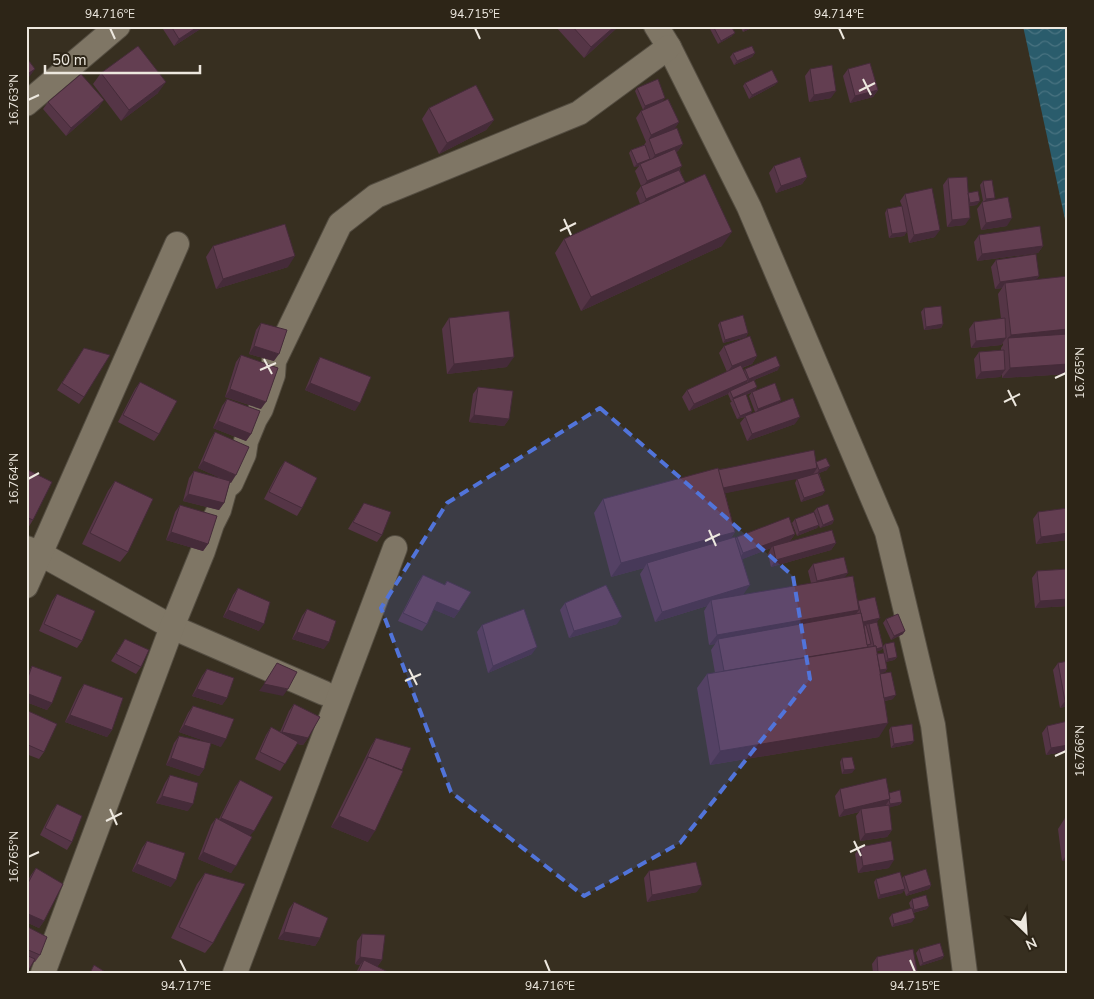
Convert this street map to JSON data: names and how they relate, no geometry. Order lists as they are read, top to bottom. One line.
{"scale_bar":"50 m","north":"bottom right","coordinates":["94.716°E","94.715°E","94.714°E","16.763°N","16.765°N","16.764°N","16.766°N","94.717°E"]}
